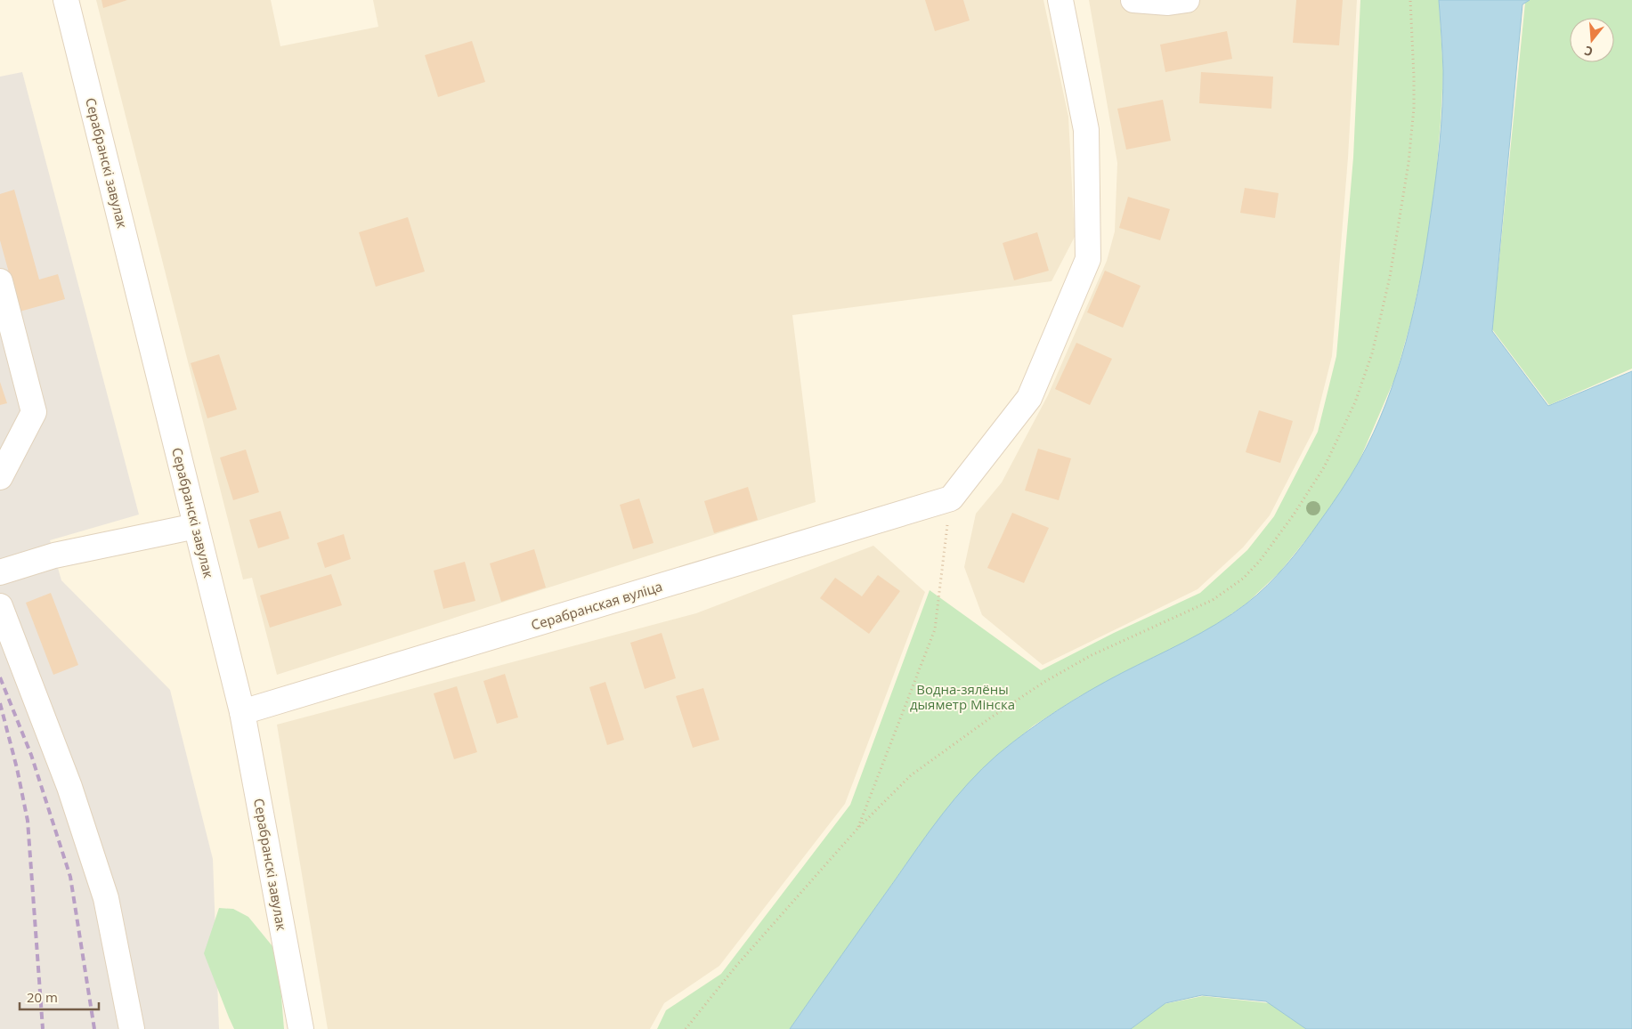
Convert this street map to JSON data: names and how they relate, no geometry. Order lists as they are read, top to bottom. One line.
{"streets":{"street":["Серабранскі завулак","Серабранская вуліца"]},"crossings":[["Серабранскі завулак","Серабранская вуліца"]],"parks":["Водна-зялёны дыяметр Мінска"],"scale_bar":"20 m","north":"bottom"}
